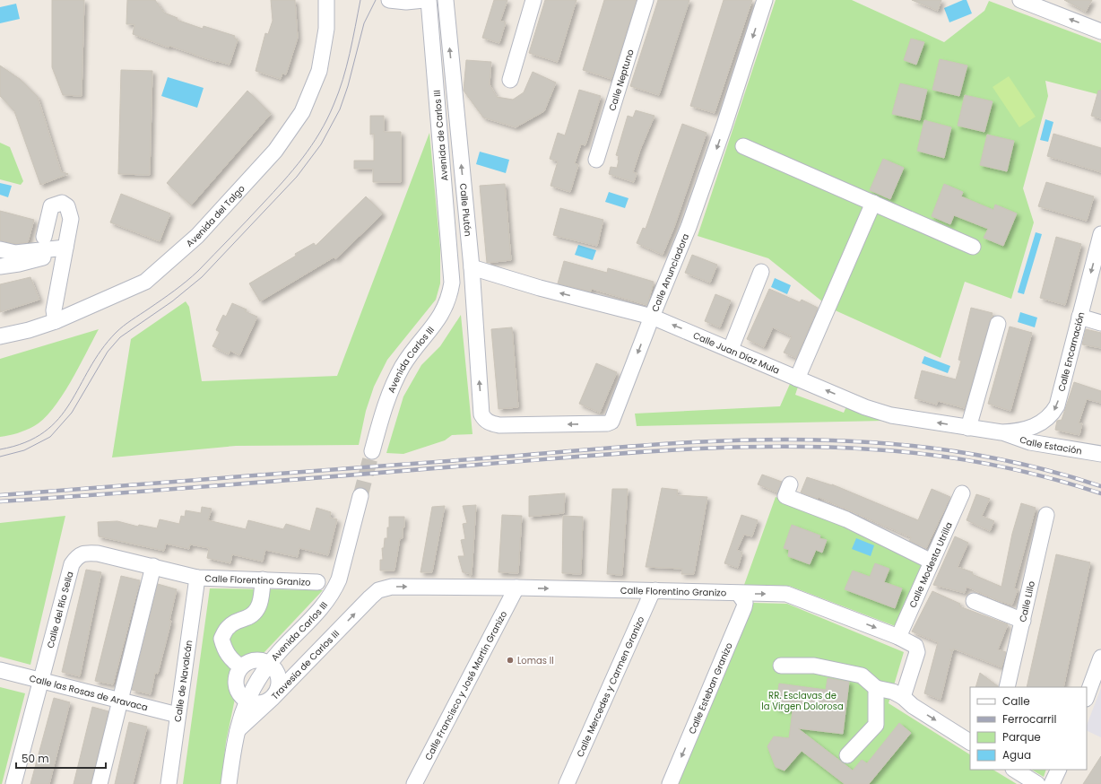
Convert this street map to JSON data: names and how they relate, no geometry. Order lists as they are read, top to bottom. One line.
{"streets":{"street":["Calle Neptuno","Avenida de Carlos III","Calle Plutón","Avenida del Talgo","Calle Anunciadora","Calle Juan Díaz Mula","Calle Encarnación","Avenida Carlos III","Calle Estación","Calle Modesta Utrilla","Calle Florentino Granizo","Calle Lillo","Calle del Río Sella","Travesía de Carlos III","Calle de Navalcán","Calle Francisco y José Martín Granizo","Calle Mercedes y Carmen Granizo","Calle Esteban Granizo","Calle las Rosas de Aravaca"]},"crossings":[["Avenida de Carlos III","Avenida Carlos III"],["Calle Plutón","Calle Anunciadora"],["Calle Plutón","Calle Juan Díaz Mula"],["Calle Anunciadora","Calle Juan Díaz Mula"],["Calle Juan Díaz Mula","Calle Encarnación"],["Calle Juan Díaz Mula","Calle Estación"],["Calle Encarnación","Calle Estación"],["Avenida Carlos III","Travesía de Carlos III"],["Calle Modesta Utrilla","Calle Florentino Granizo"],["Calle Florentino Granizo","Calle del Río Sella"],["Calle Florentino Granizo","Travesía de Carlos III"],["Calle Florentino Granizo","Calle de Navalcán"],["Calle Florentino Granizo","Calle Francisco y José Martín Granizo"],["Calle Florentino Granizo","Calle Mercedes y Carmen Granizo"],["Calle Florentino Granizo","Calle Esteban Granizo"],["Calle del Río Sella","Calle de Navalcán"],["Calle del Río Sella","Calle las Rosas de Aravaca"],["Calle de Navalcán","Calle las Rosas de Aravaca"]],"one_way":["Calle Plutón","Calle Anunciadora","Calle Encarnación","Calle Florentino Granizo","Travesía de Carlos III","Calle Esteban Granizo"],"parks":["RR. Esclavas de la Virgen Dolorosa"],"places":["Lomas II"],"legend":["Calle","Ferrocarril","Parque","Agua"],"scale_bar":"50 m"}
